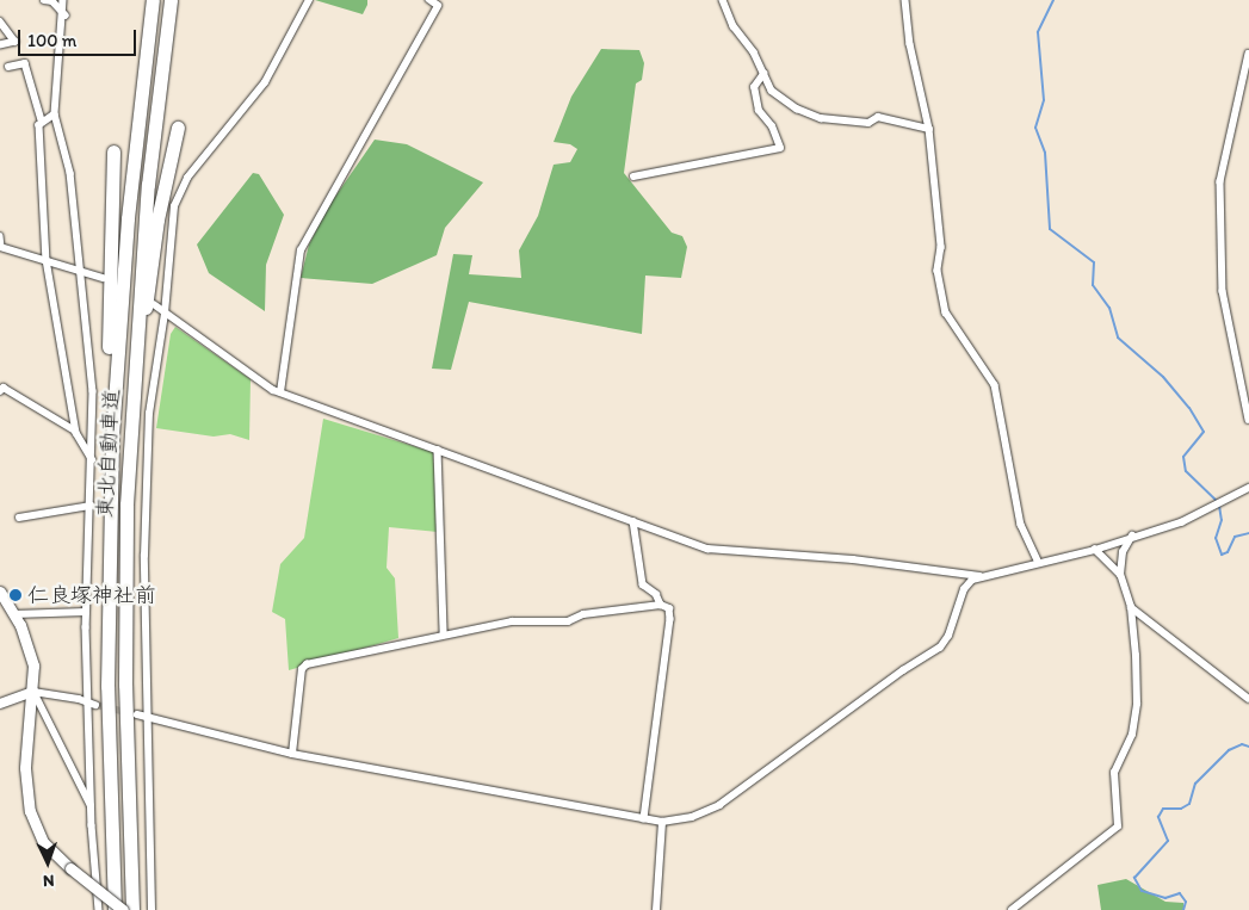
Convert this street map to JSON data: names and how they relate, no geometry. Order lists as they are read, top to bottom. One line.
{"streets":{"highway":["東北自動車道"]},"places":["仁良塚神社前"],"scale_bar":"100 m","north":"bottom"}
